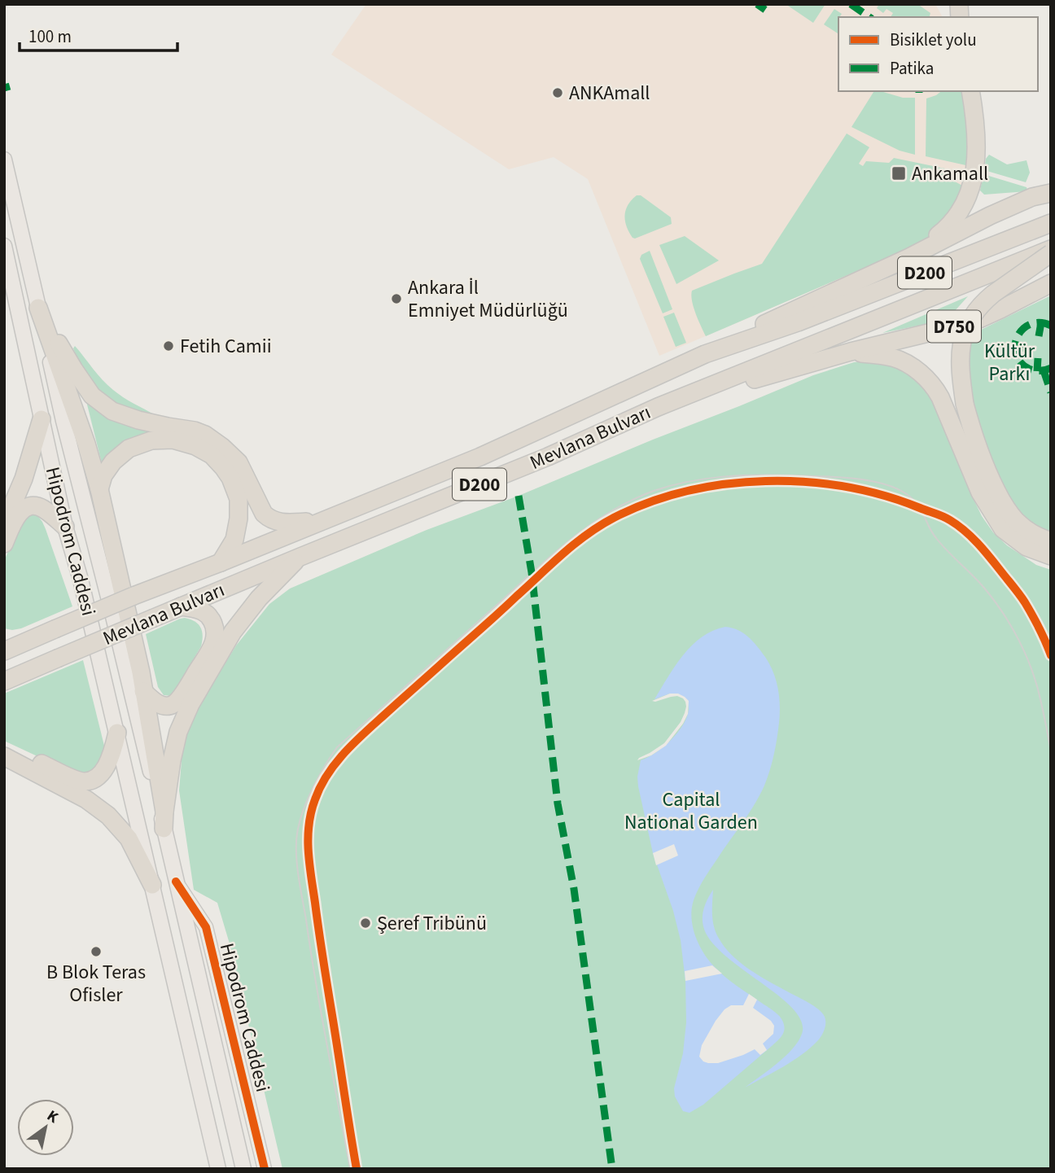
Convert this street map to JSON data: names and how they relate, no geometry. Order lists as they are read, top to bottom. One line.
{"streets":{"highway":["D200","D750","Mevlana Bulvarı"],"main road":["Hipodrom Caddesi"]},"parks":["Kültür Parkı","Capital National Garden"],"places":{"other":["ANKAmall","Ankara İl Emniyet Müdürlüğü","Fetih Camii","Şeref Tribünü","B Blok Teras Ofisler"],"transit":["Ankamall"]},"legend":["Bisiklet yolu","Patika"],"scale_bar":"100 m","north":"top right"}
